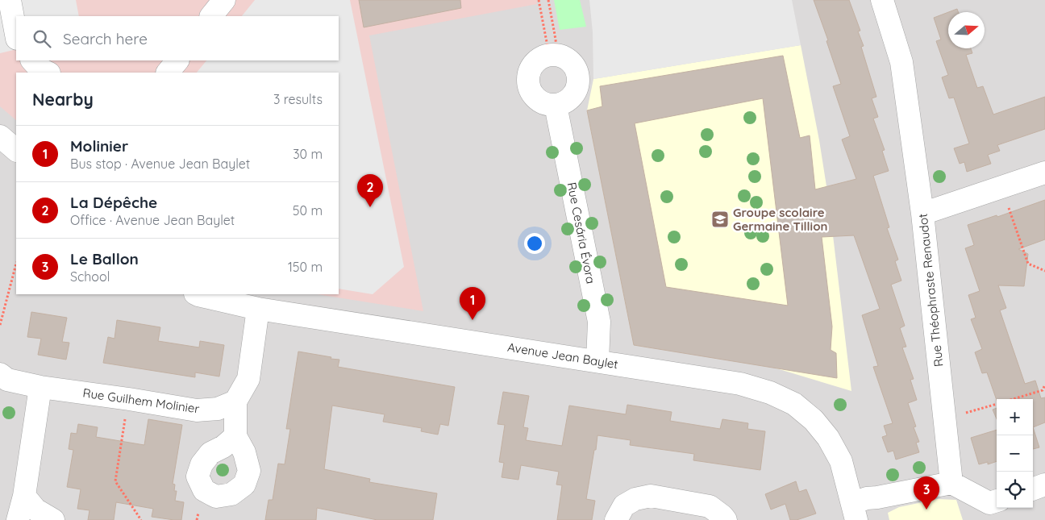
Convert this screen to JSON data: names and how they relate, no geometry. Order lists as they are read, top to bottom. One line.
{"streets":{"street":["Rue Cesária Évora","Rue Théophraste Renaudot","Avenue Jean Baylet","Rue Guilhem Molinier"]},"crossings":[["Rue Cesária Évora","Avenue Jean Baylet"]],"places":{"school or university":["Groupe scolaire Germaine Tillion"]},"north":"right","page":{"search":"Search here","heading":["Nearby","3 results"],"list":[{"mark":"1","name":"Molinier","note":"Bus stop · Avenue Jean Baylet","value":"30 m"},{"mark":"2","name":"La Dépêche","note":"Office · Avenue Jean Baylet","value":"50 m"},{"mark":"3","name":"Le Ballon","note":"School","value":"150 m"}],"pins":["2","1","3"],"map_buttons":["+","−"]}}
